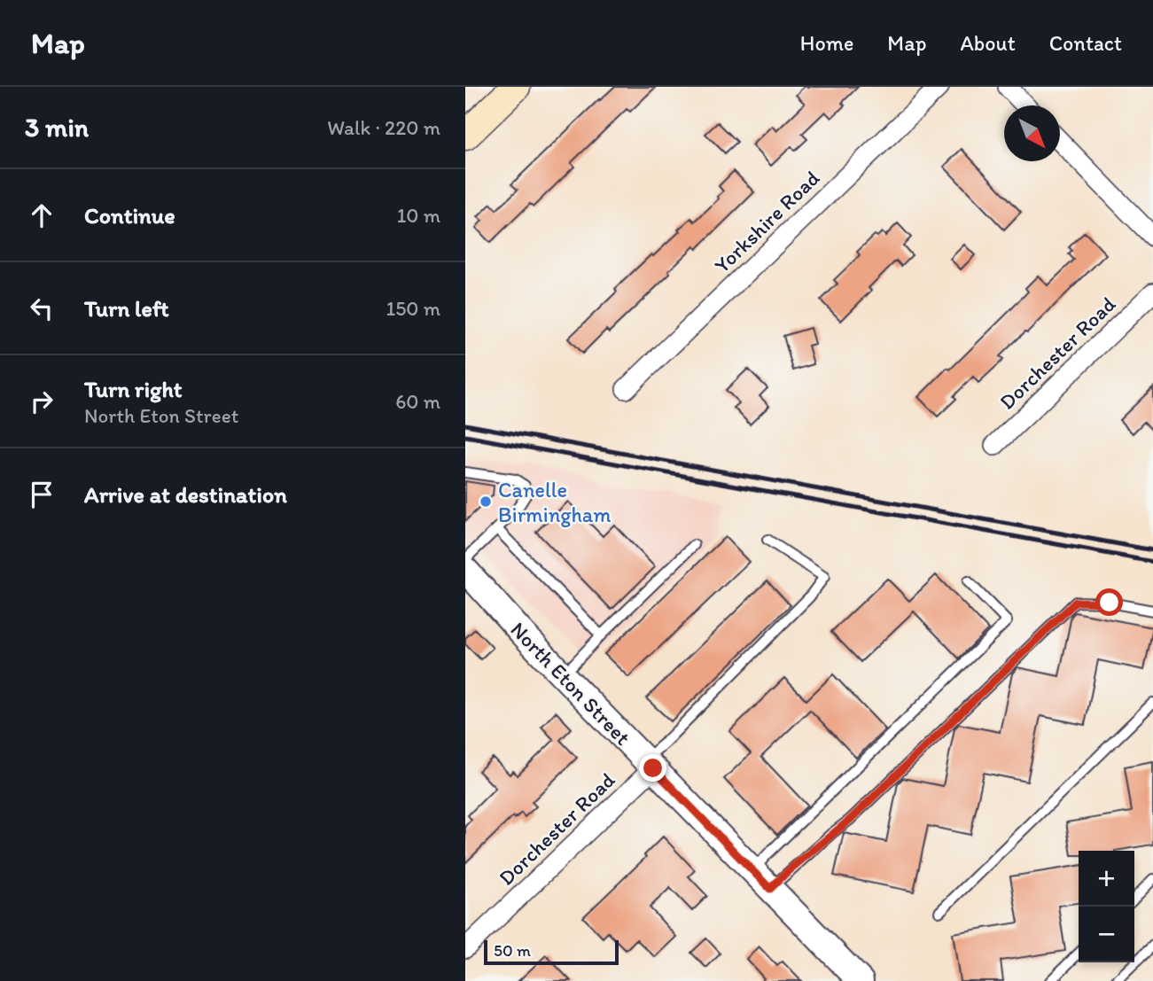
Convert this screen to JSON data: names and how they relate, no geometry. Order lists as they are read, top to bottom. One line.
{"streets":{"street":["Yorkshire Road","Dorchester Road","North Eton Street"]},"crossings":[["Dorchester Road","North Eton Street"]],"places":["Canelle Birmingham"],"scale_bar":"50 m","north":"bottom right","page":{"header":"Map","nav":["Home","Map","About","Contact"],"heading":["3 min","Walk · 220 m"],"list":[["Continue","10 m"],["Turn left","150 m"],["Turn right","North Eton Street","60 m"],"Arrive at destination"],"map_buttons":["+","−"],"scale":"50 m"}}
